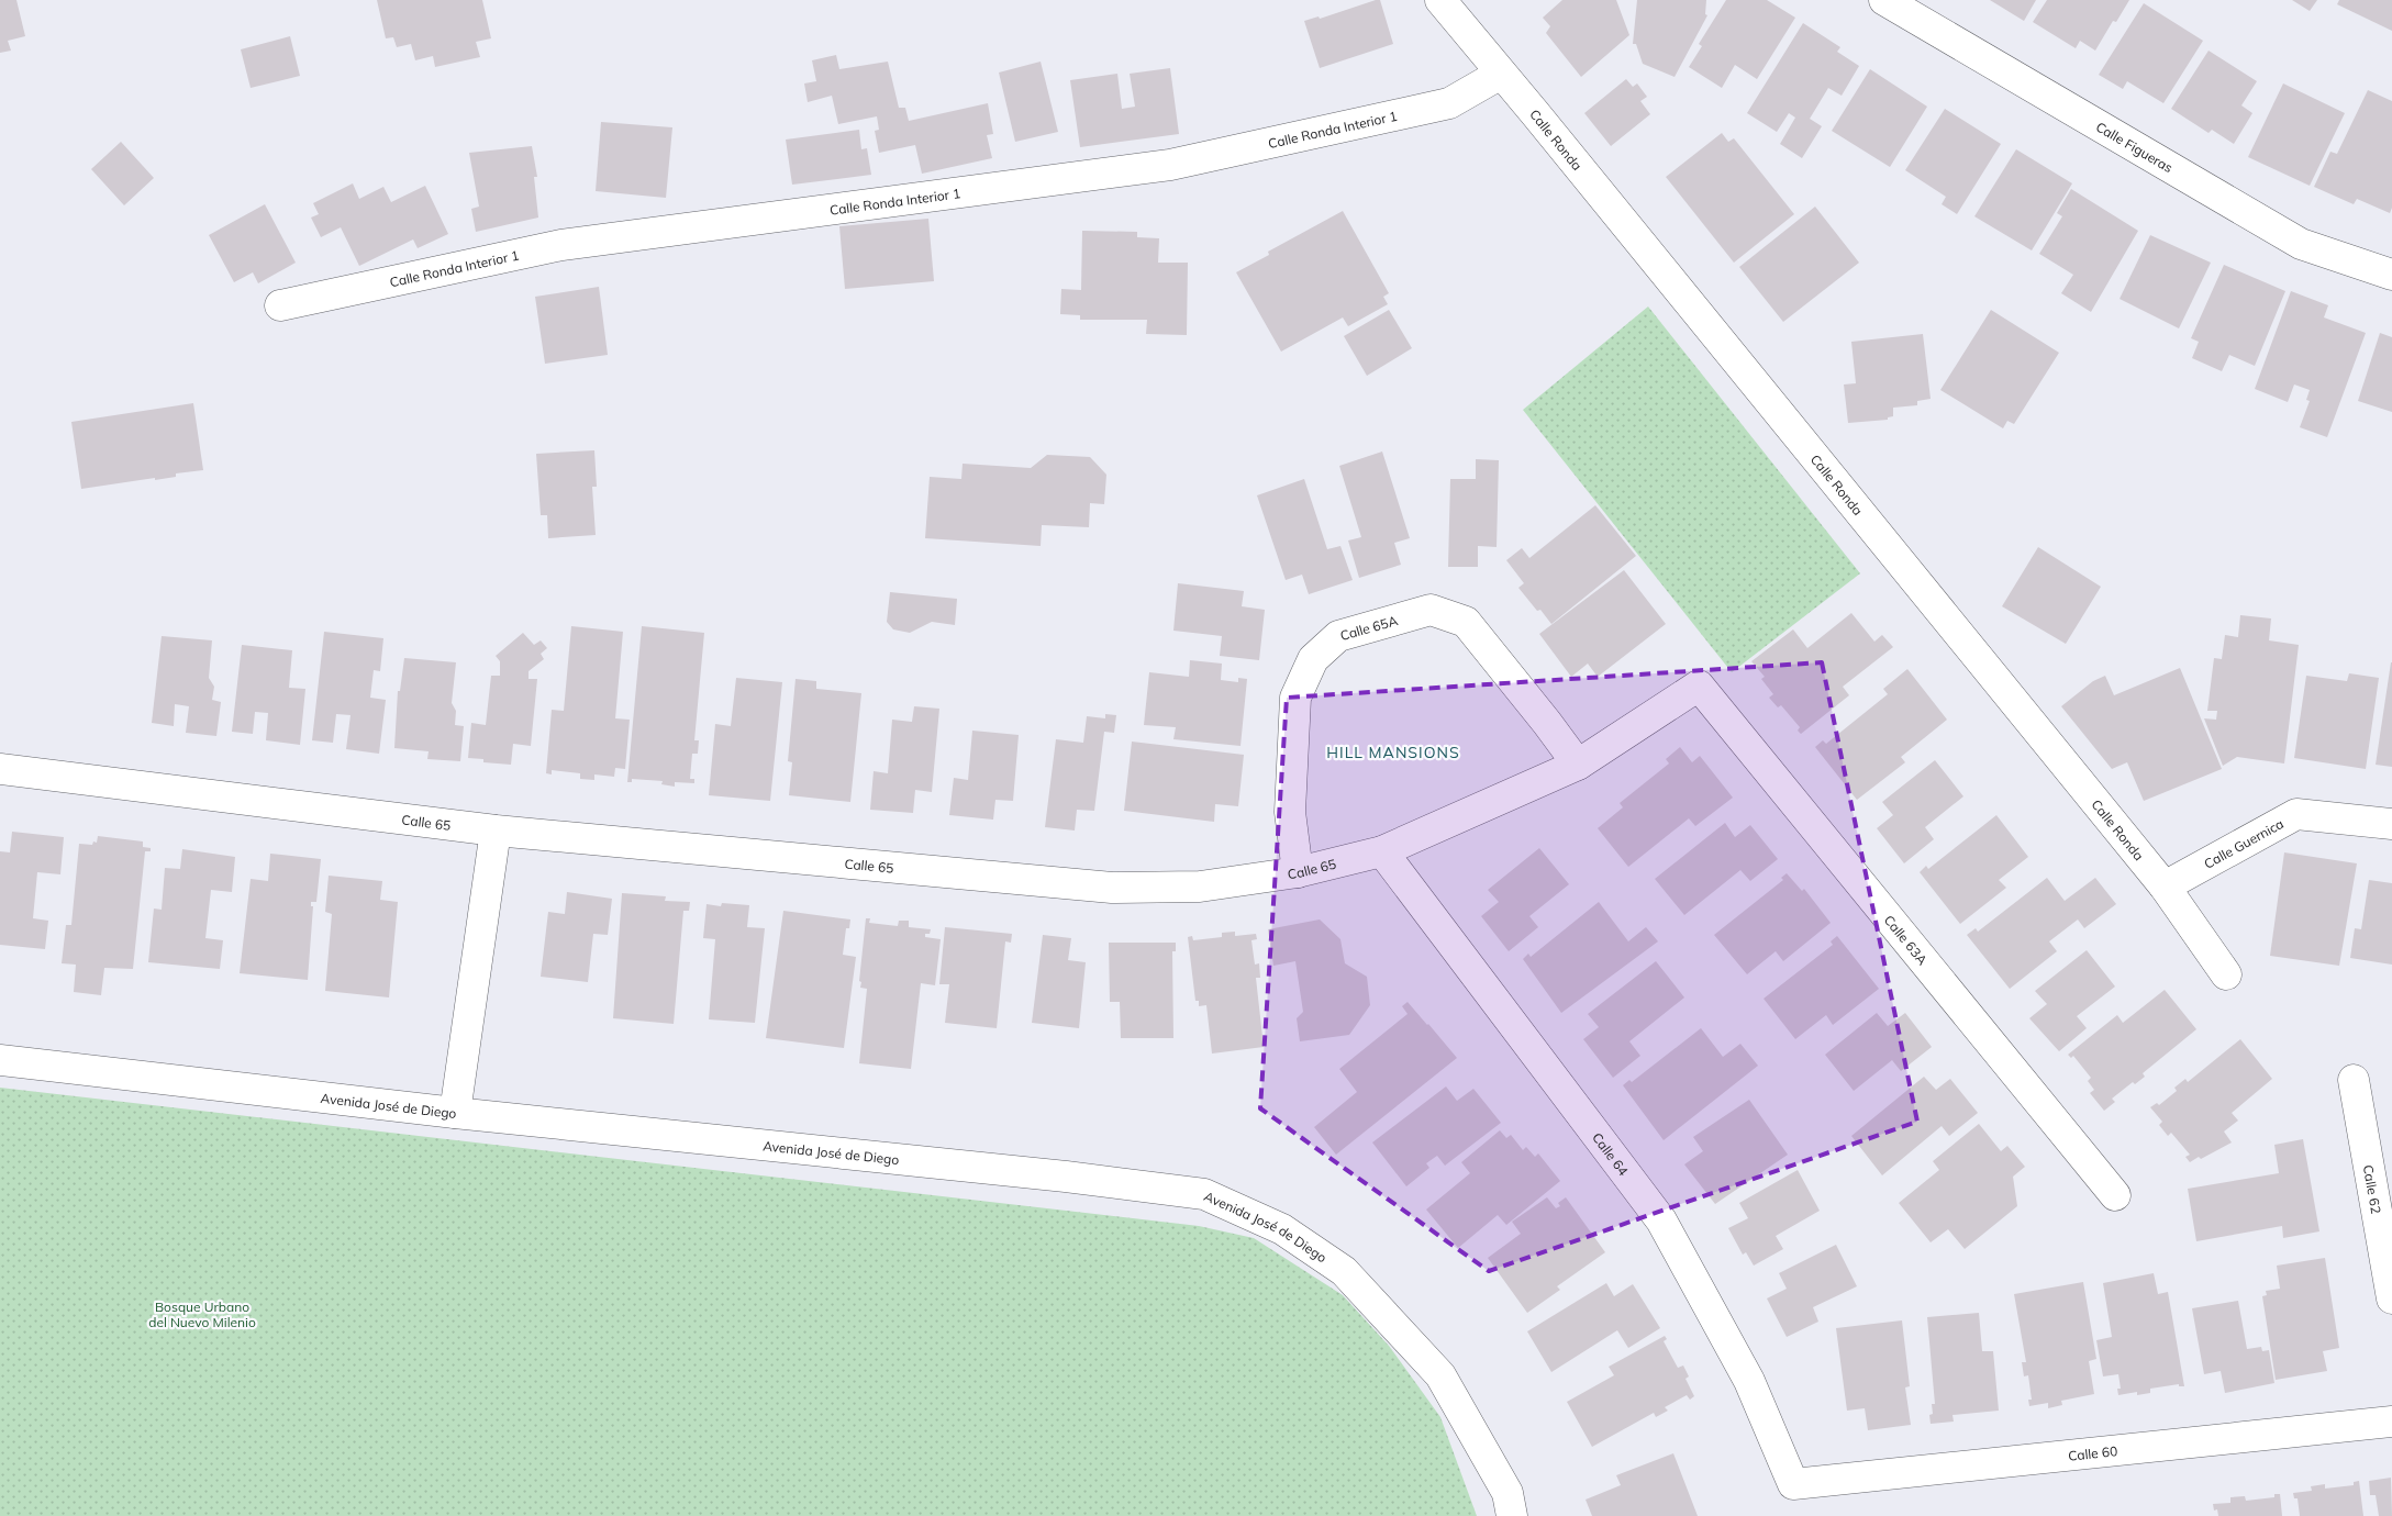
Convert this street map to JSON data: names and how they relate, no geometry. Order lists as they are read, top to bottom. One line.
{"streets":{"street":["Calle Ronda Interior 1","Calle Ronda","Calle Figueras","Calle 65A","Calle 65","Calle Guernica","Calle 63A","Avenida José de Diego","Calle 64","Calle 62","Calle 60"]},"crossings":[["Calle Ronda Interior 1","Calle Ronda"],["Calle Ronda","Calle Guernica"],["Calle 65A","Calle 65"],["Calle 65","Calle 63A"],["Calle 65","Calle 64"],["Calle 64","Calle 60"]],"districts":["HILL MANSIONS"],"parks":["Bosque Urbano del Nuevo Milenio"]}
